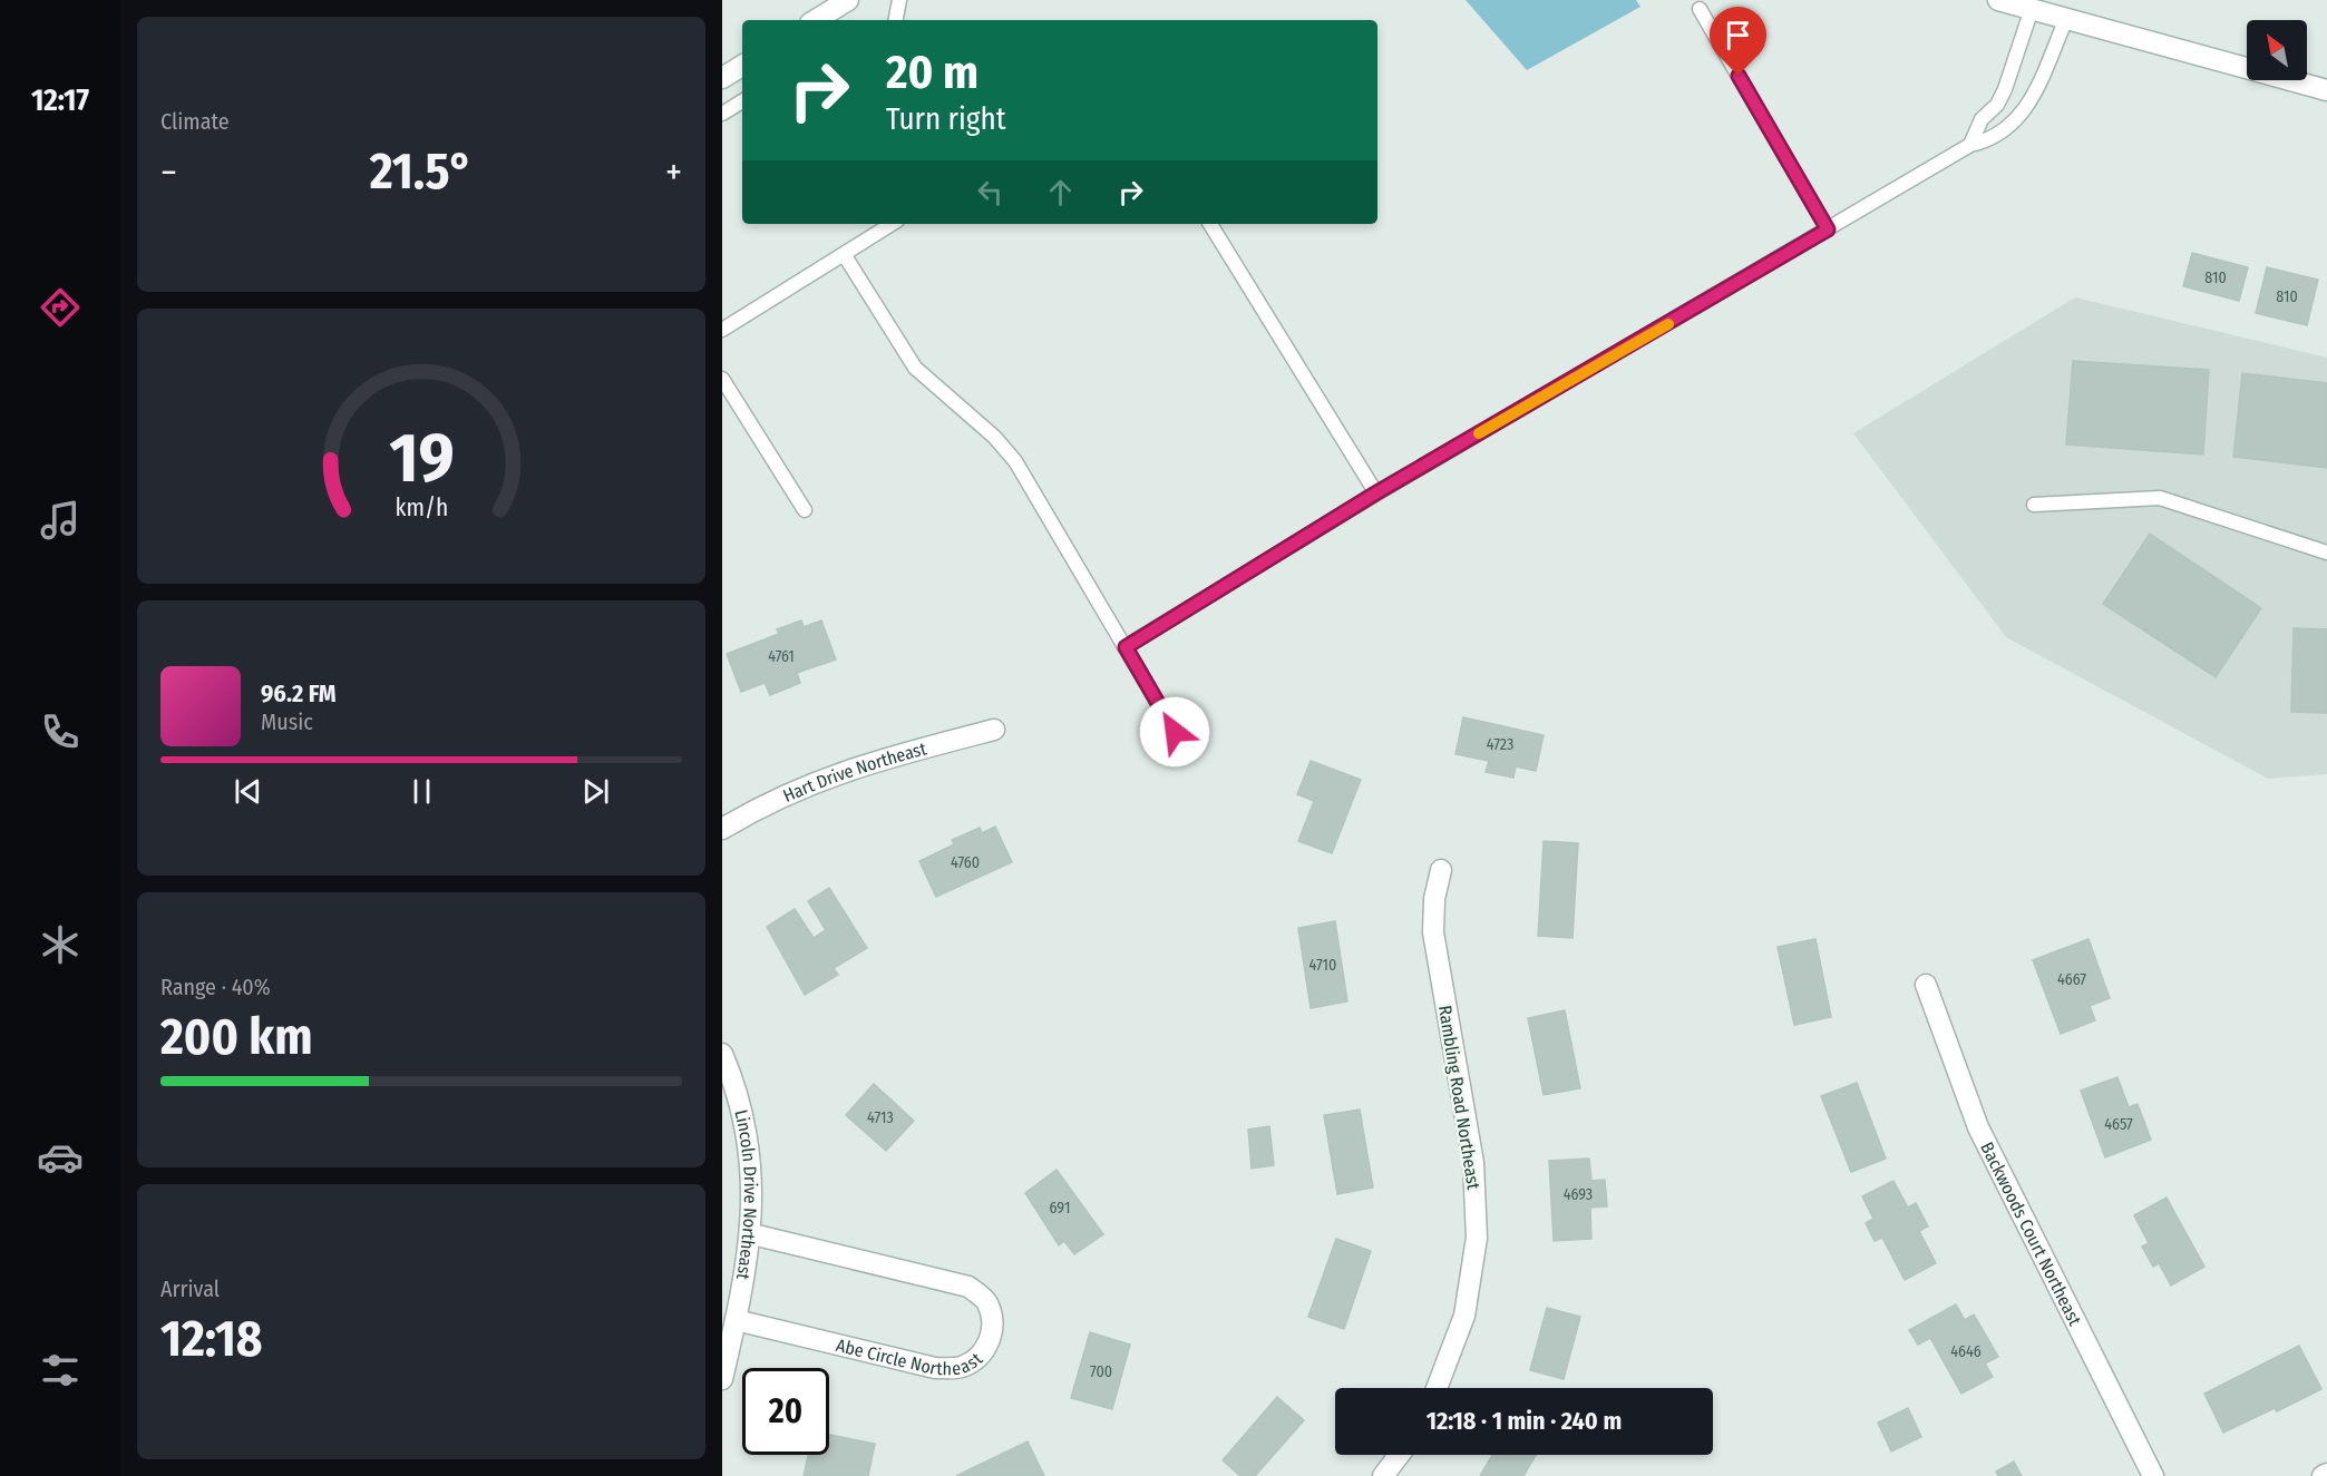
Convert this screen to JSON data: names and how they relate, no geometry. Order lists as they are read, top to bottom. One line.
{"streets":{"street":["Hart Drive Northeast","Rambling Road Northeast","Lincoln Drive Northeast","Backwoods Court Northeast","Abe Circle Northeast"]},"crossings":[["Lincoln Drive Northeast","Abe Circle Northeast"]],"house_numbers":["810","810","4761","4723","4760","4710","4667","4713","4657","4693","691","4646","700"],"north":"top left","page":{"tabs":"12:17","tile":["Climate",["Range · 40%","200 km"],["Arrival","12:18"]],"turn":["20 m","Turn right"],"heat":["−","21.5°","+"],"song":["96.2 FM","Music"],"limit":"20","trip":"12:18 · 1 min · 240 m","gauge":["19","km/h"]}}
